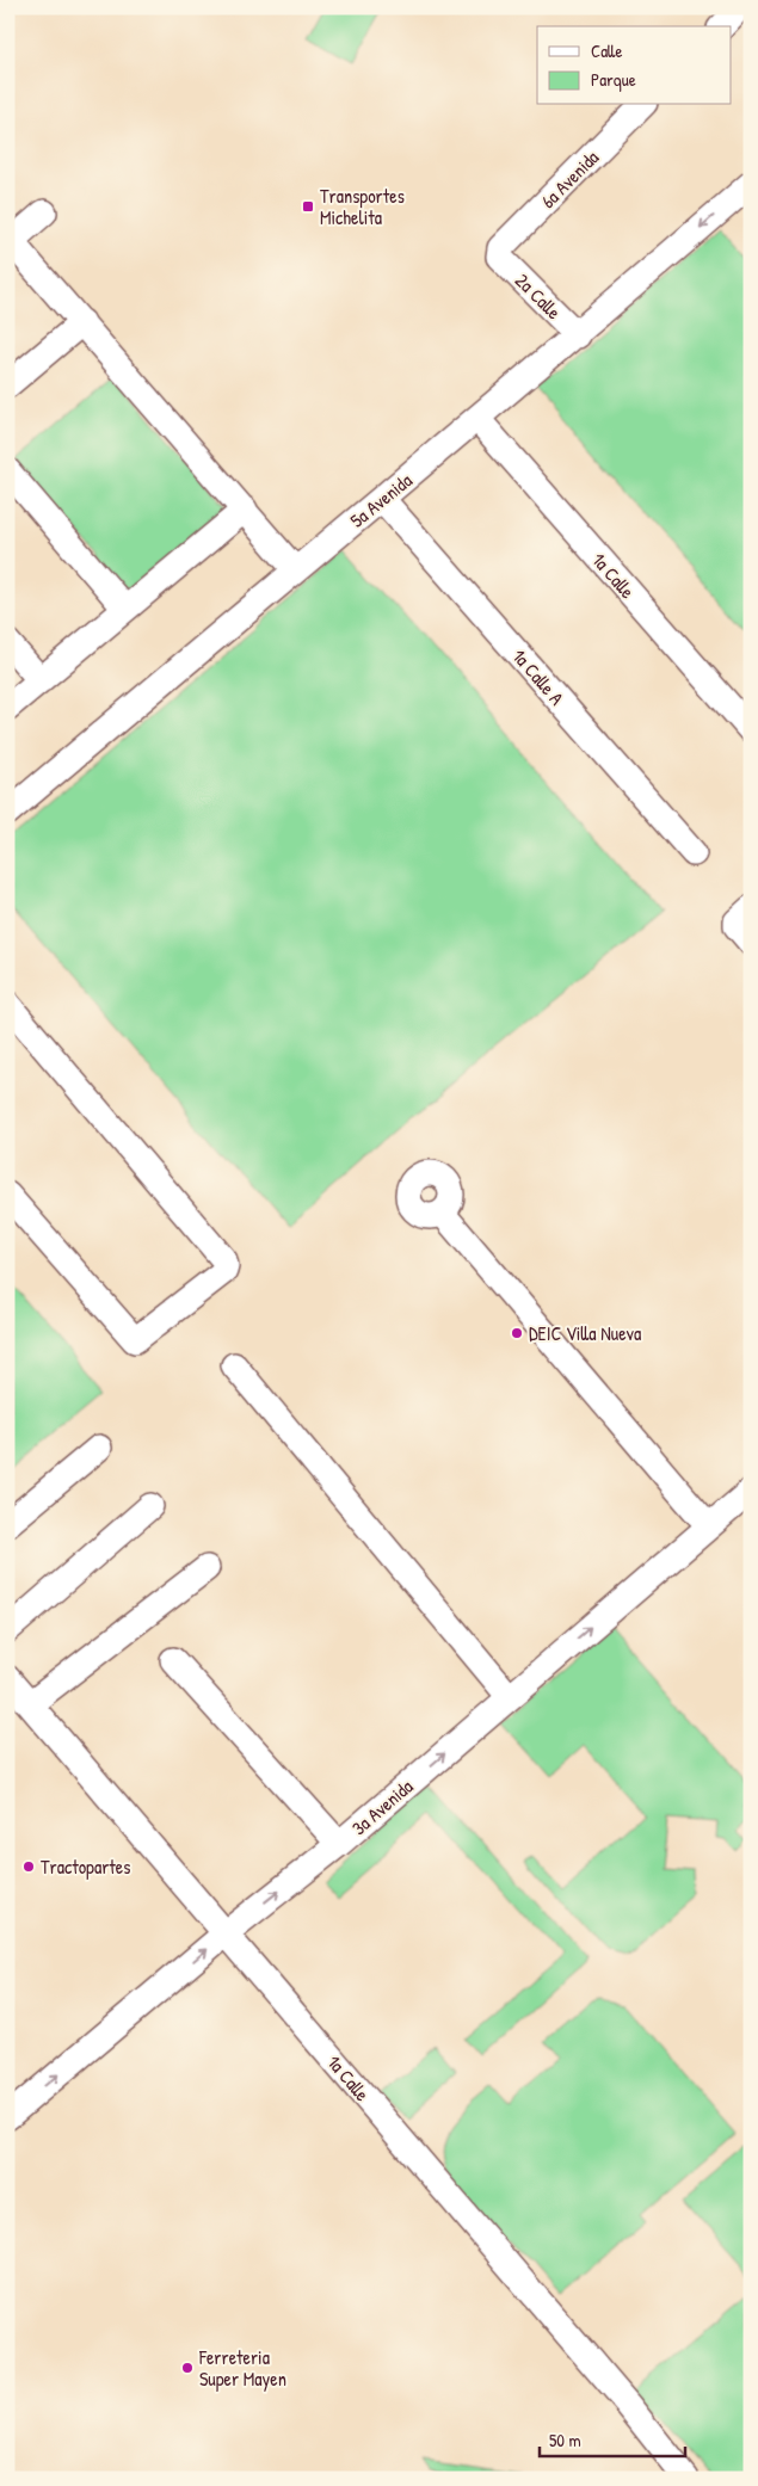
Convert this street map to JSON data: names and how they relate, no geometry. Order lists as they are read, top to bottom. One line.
{"streets":{"street":["6a Avenida","2a Calle","5a Avenida","1a Calle","1a Calle A","3a Avenida"]},"crossings":[["6a Avenida","2a Calle"],["2a Calle","5a Avenida"],["5a Avenida","1a Calle"],["5a Avenida","1a Calle A"],["1a Calle","3a Avenida"]],"one_way":["3a Avenida"],"places":{"transit":["Transportes Michelita"],"other":["DEIC Villa Nueva","Tractopartes","Ferreteria Super Mayen"]},"legend":["Calle","Parque"],"scale_bar":"50 m"}
